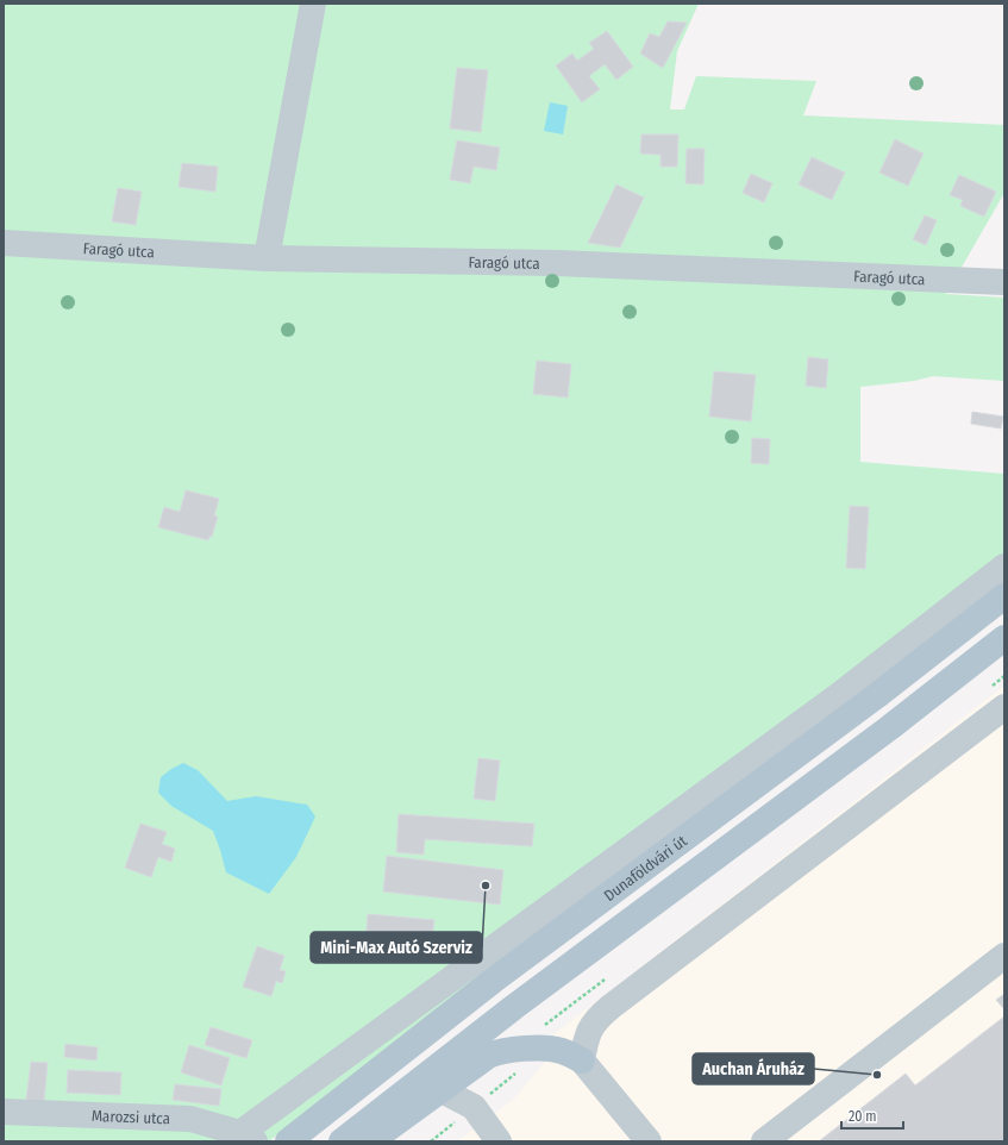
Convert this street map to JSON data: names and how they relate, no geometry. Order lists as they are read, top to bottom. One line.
{"streets":{"main road":["Dunaföldvári út"],"street":["Faragó utca","Marozsi utca"]},"places":["Mini-Max Autó Szerviz","Auchan Áruház"],"scale_bar":"20 m"}
